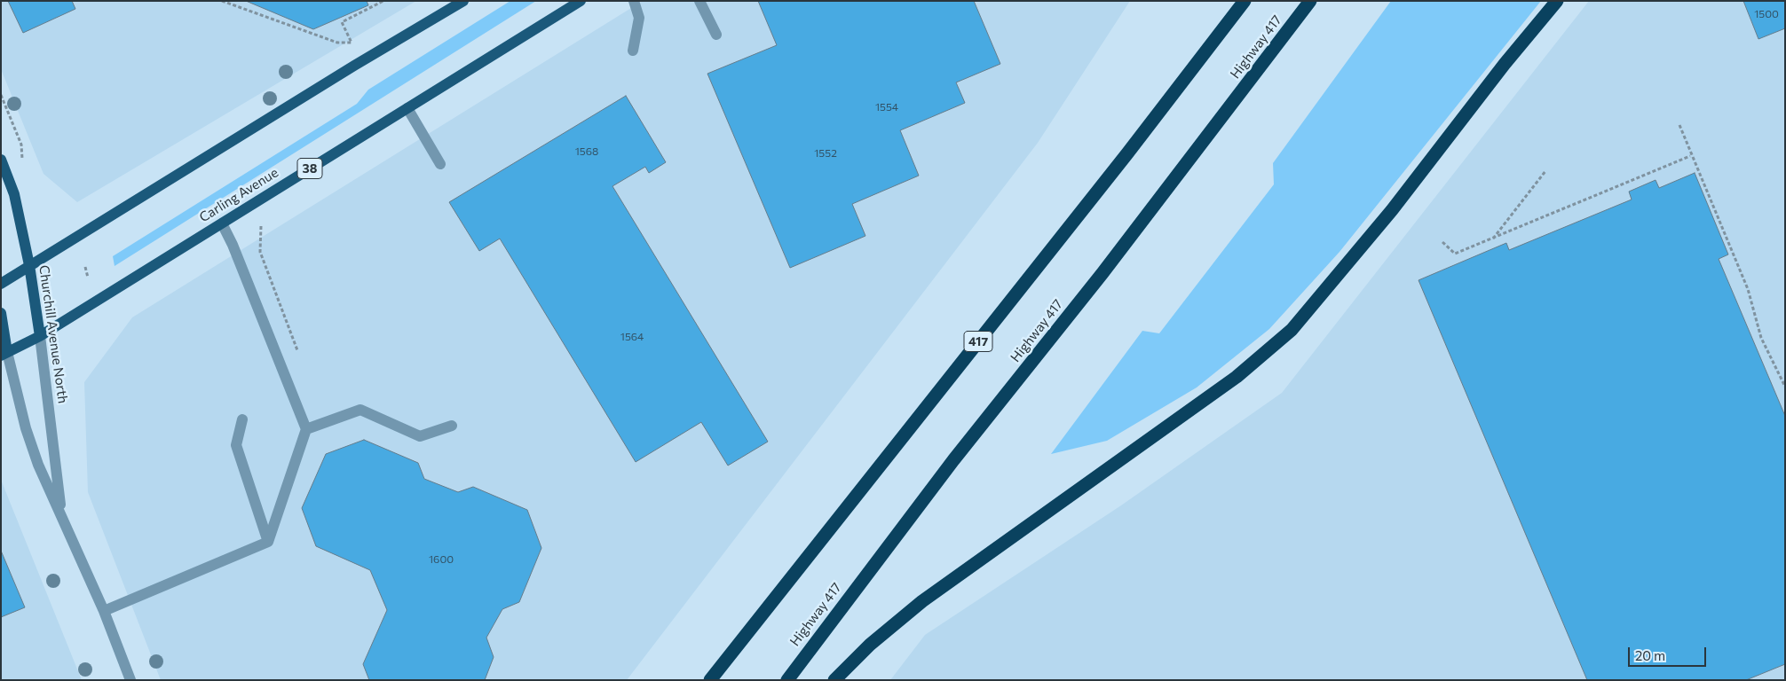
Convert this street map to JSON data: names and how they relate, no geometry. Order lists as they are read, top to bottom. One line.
{"streets":{"highway":["Highway 417","417"],"main road":["38","Carling Avenue","Churchill Avenue North"]},"crossings":[["Carling Avenue","Churchill Avenue North"]],"house_numbers":["1500","1554","1568","1552","1564","1600"],"scale_bar":"20 m"}
